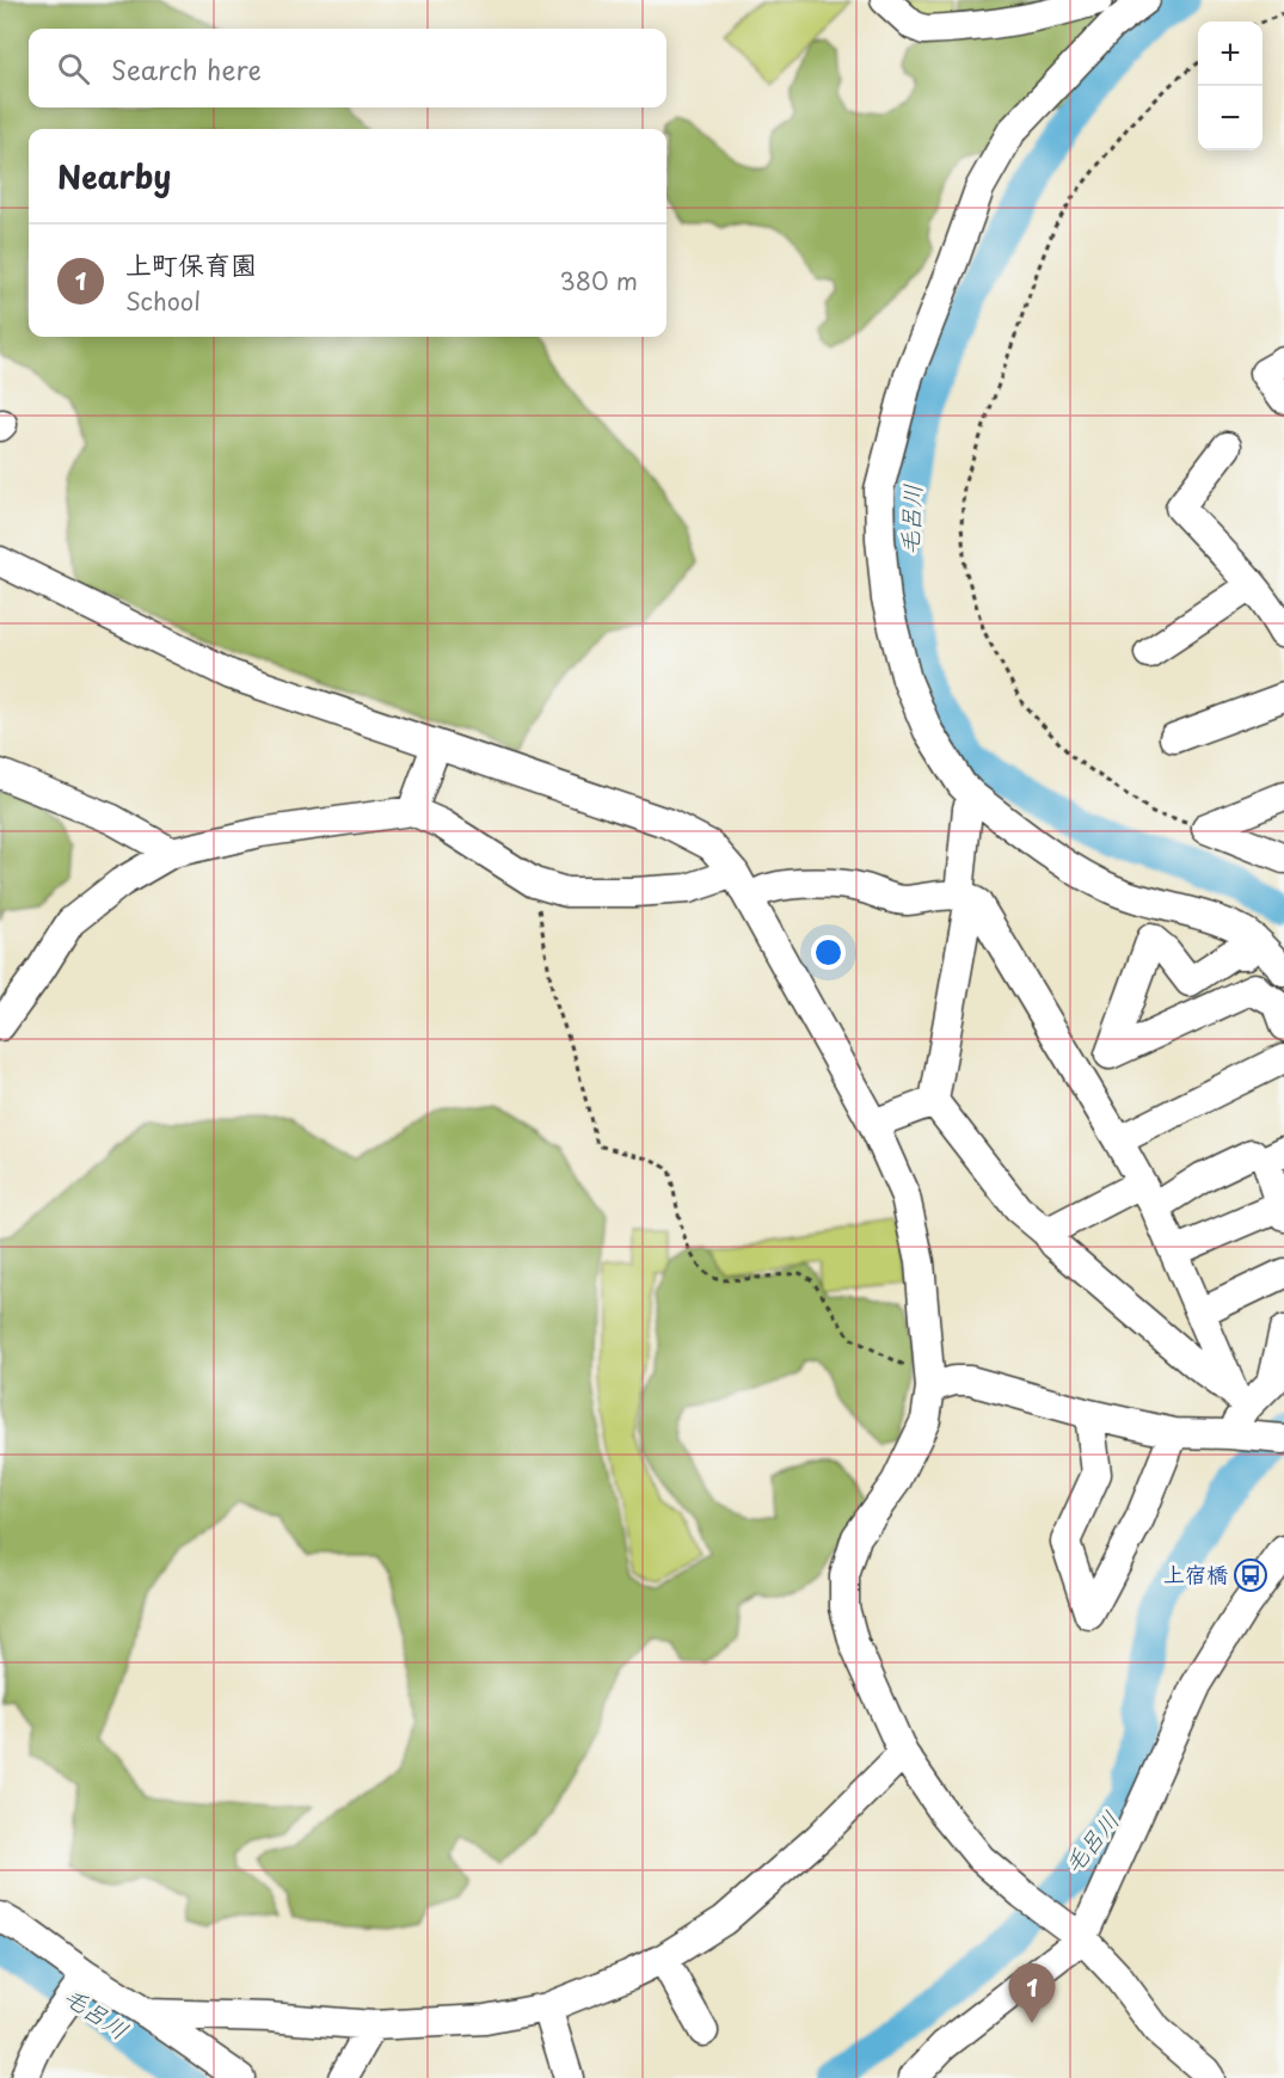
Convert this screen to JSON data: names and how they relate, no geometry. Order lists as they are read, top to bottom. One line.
{"water":["毛呂川"],"places":{"bus stop":["上宿橋"]},"page":{"map_buttons":["+","−"],"search":"Search here","heading":"Nearby","list":[{"mark":"1","name":"上町保育園","note":"School","value":"380 m"}],"pins":"1"}}
